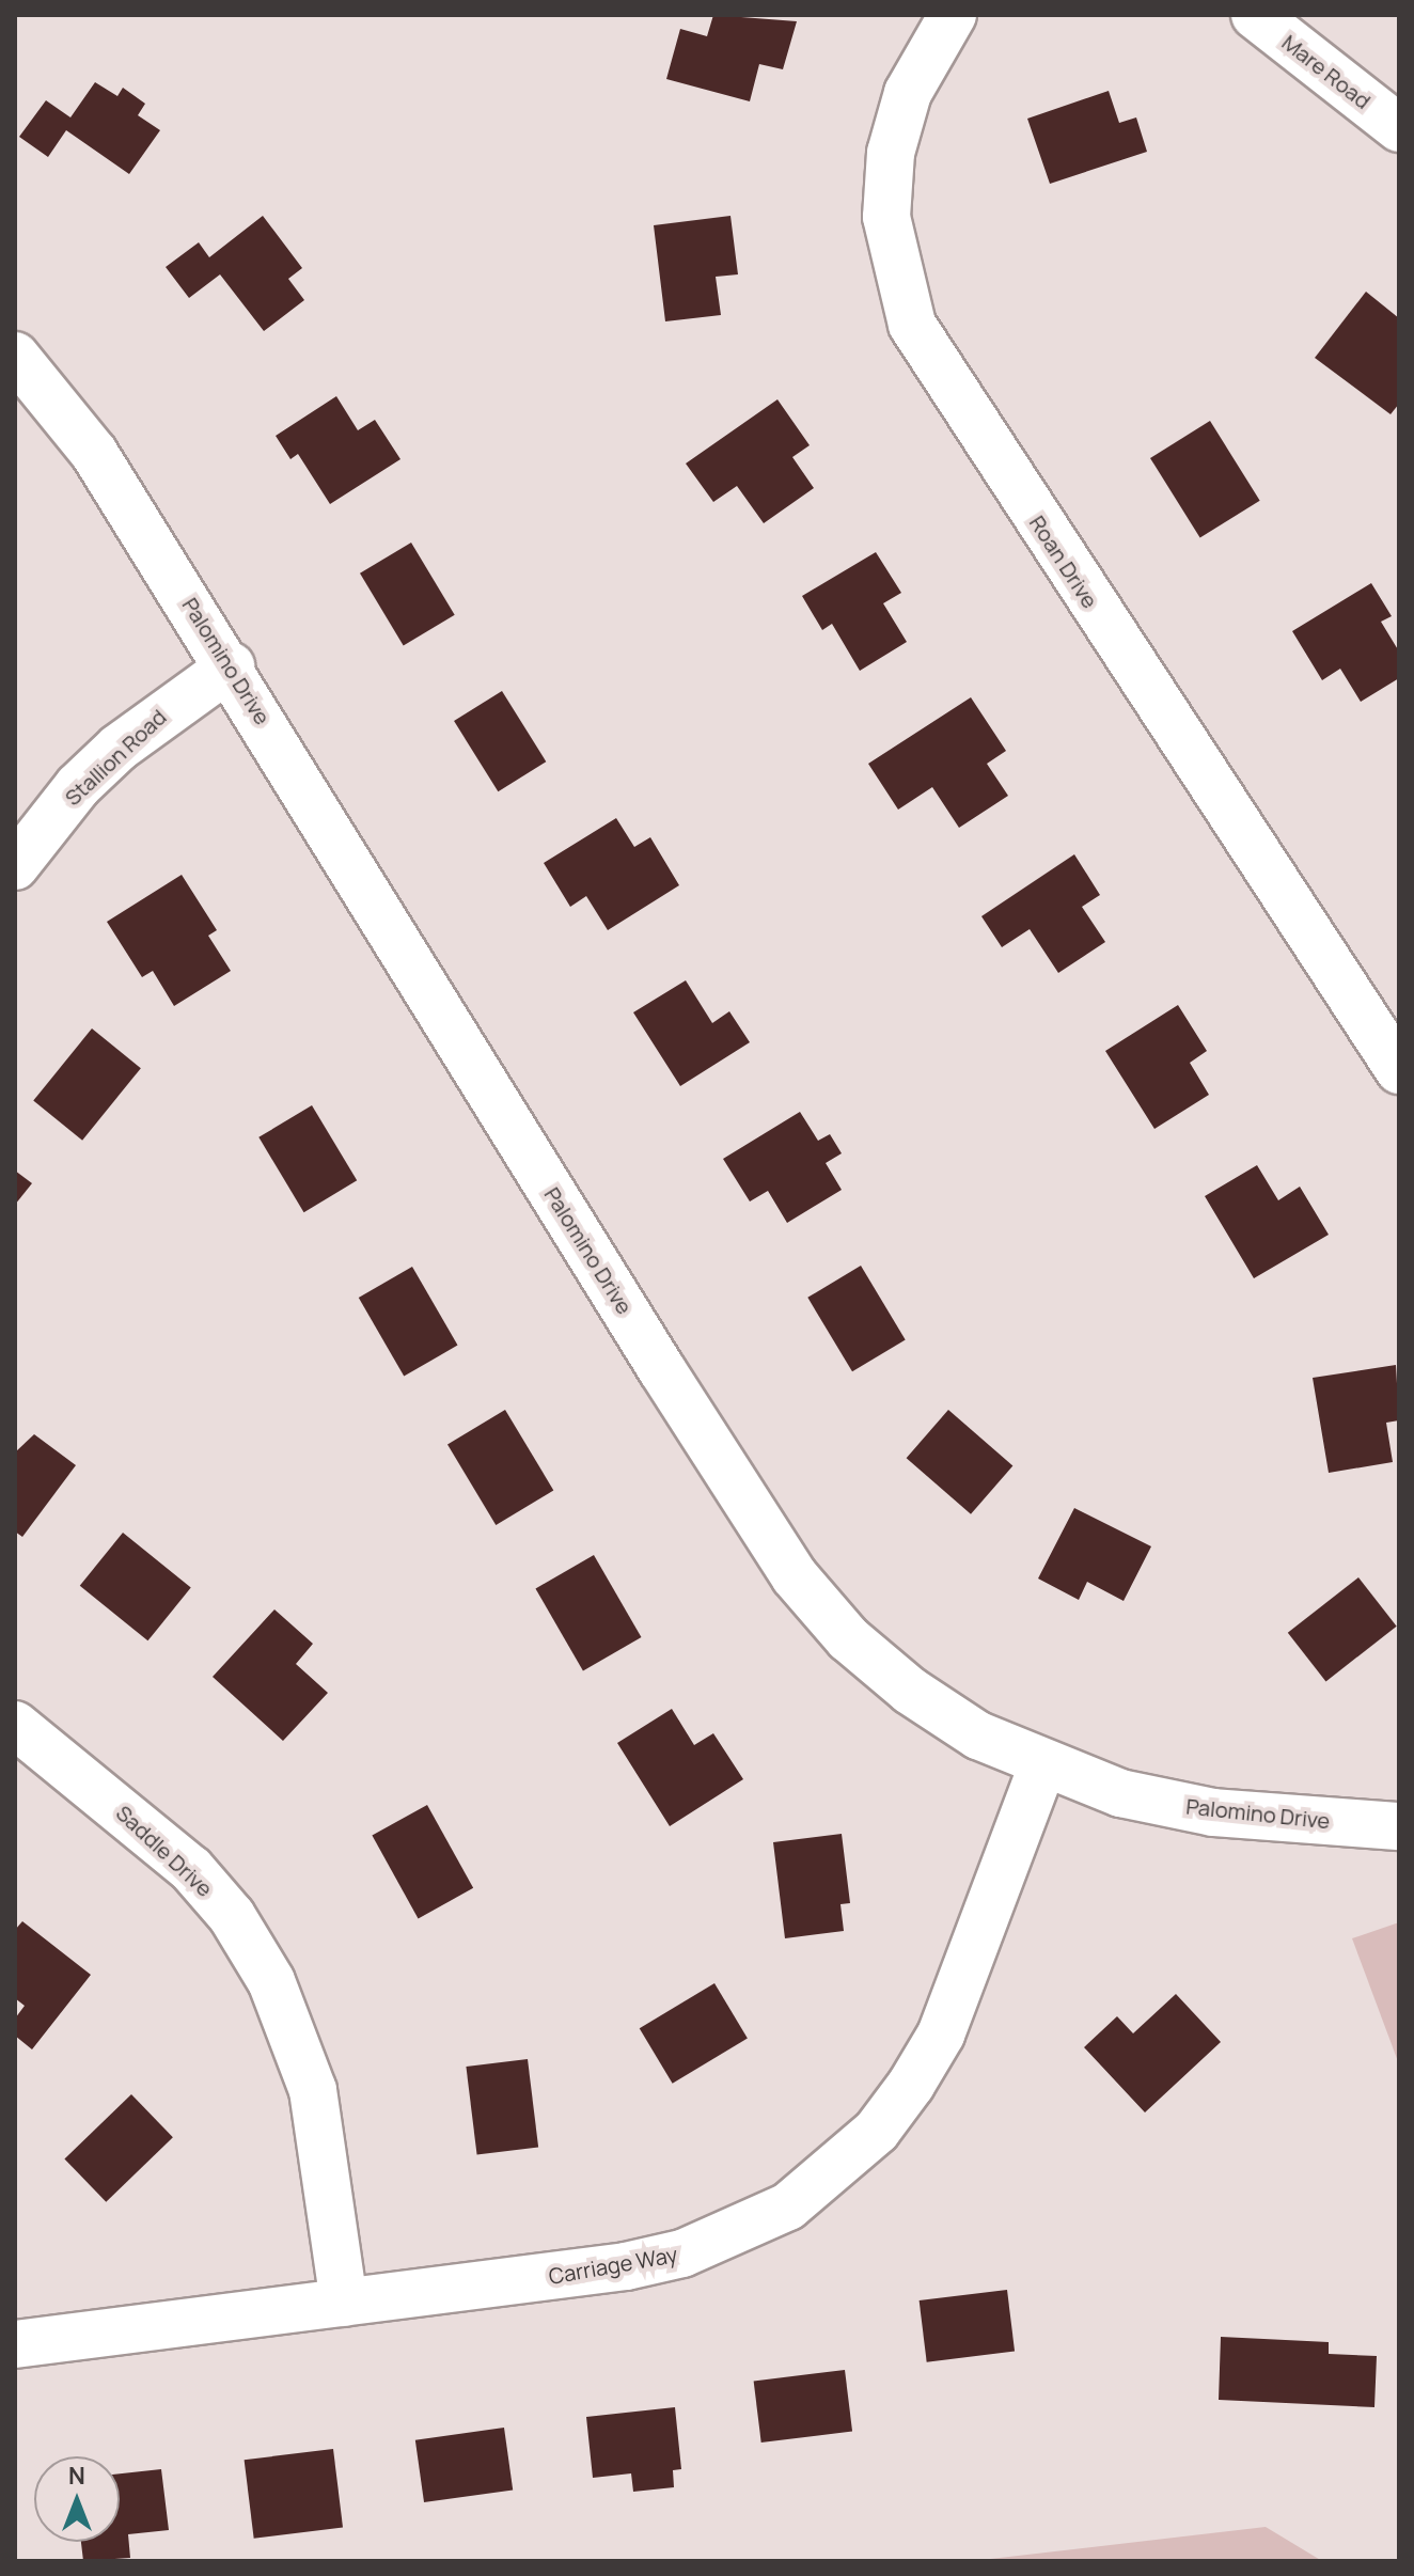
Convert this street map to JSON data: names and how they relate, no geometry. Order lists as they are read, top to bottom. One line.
{"streets":{"street":["Mare Road","Roan Drive","Palomino Drive","Stallion Road","Saddle Drive","Carriage Way"]},"crossings":[["Palomino Drive","Stallion Road"],["Palomino Drive","Carriage Way"],["Saddle Drive","Carriage Way"]],"north":"top"}
